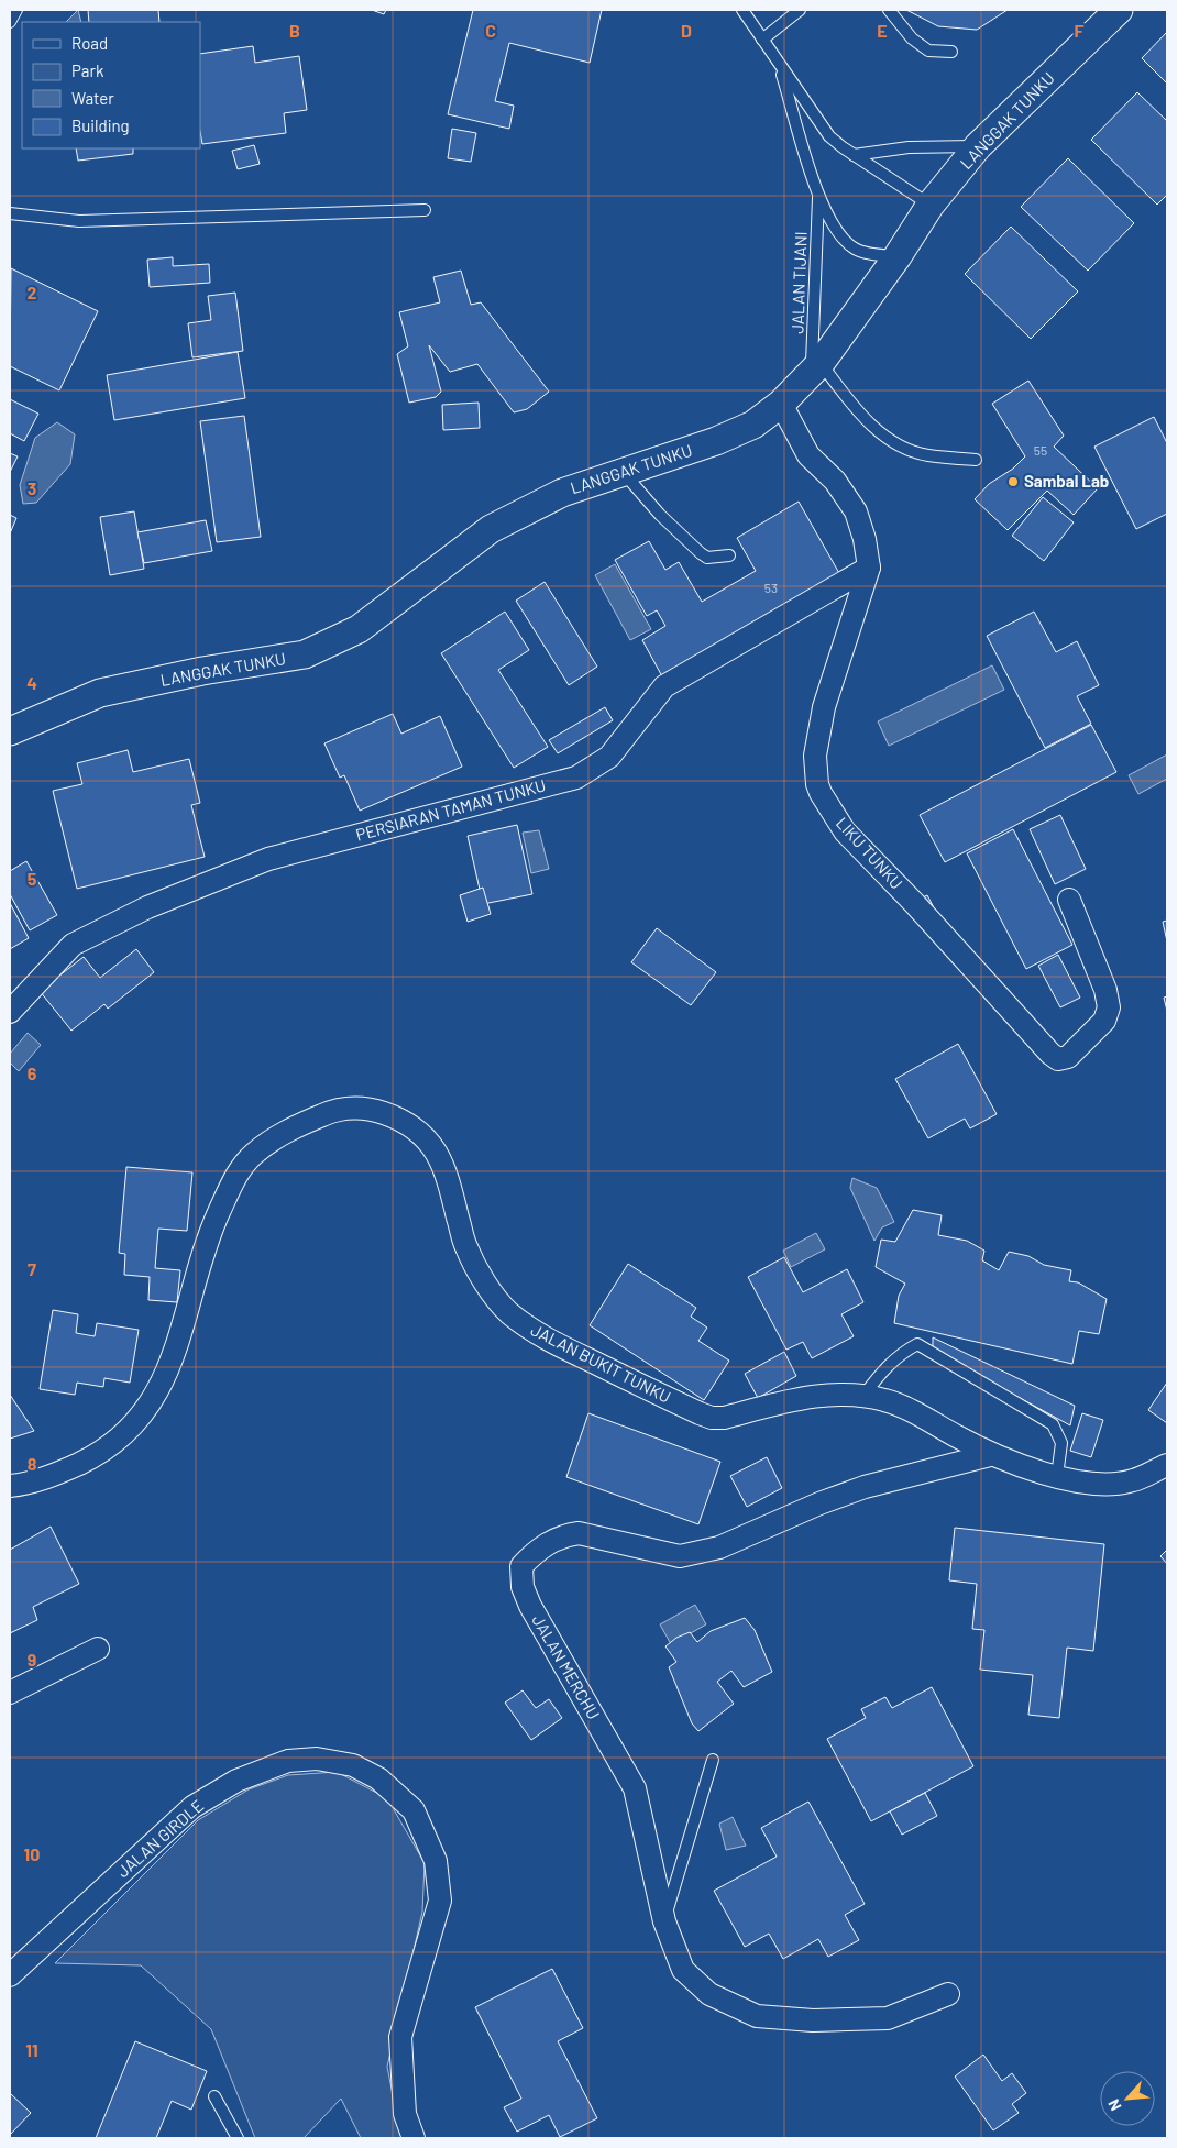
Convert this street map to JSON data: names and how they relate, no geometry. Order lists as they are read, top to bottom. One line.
{"streets":{"street":["LANGGAK TUNKU","PERSIARAN TAMAN TUNKU","LIKU TUNKU","JALAN BUKIT TUNKU","JALAN MERCHU","JALAN GIRDLE"],"lane":["JALAN TIJANI"]},"crossings":[["LANGGAK TUNKU","JALAN TIJANI"],["LANGGAK TUNKU","LIKU TUNKU"],["PERSIARAN TAMAN TUNKU","LIKU TUNKU"],["JALAN BUKIT TUNKU","JALAN MERCHU"]],"places":["Sambal Lab"],"house_numbers":["55","53"],"legend":["Road","Park","Water","Building"],"north":"bottom left","grid":{"columns":["B","C","D","E","F"],"rows":["2","3","4","5","6","7","8","9","10","11"]}}
